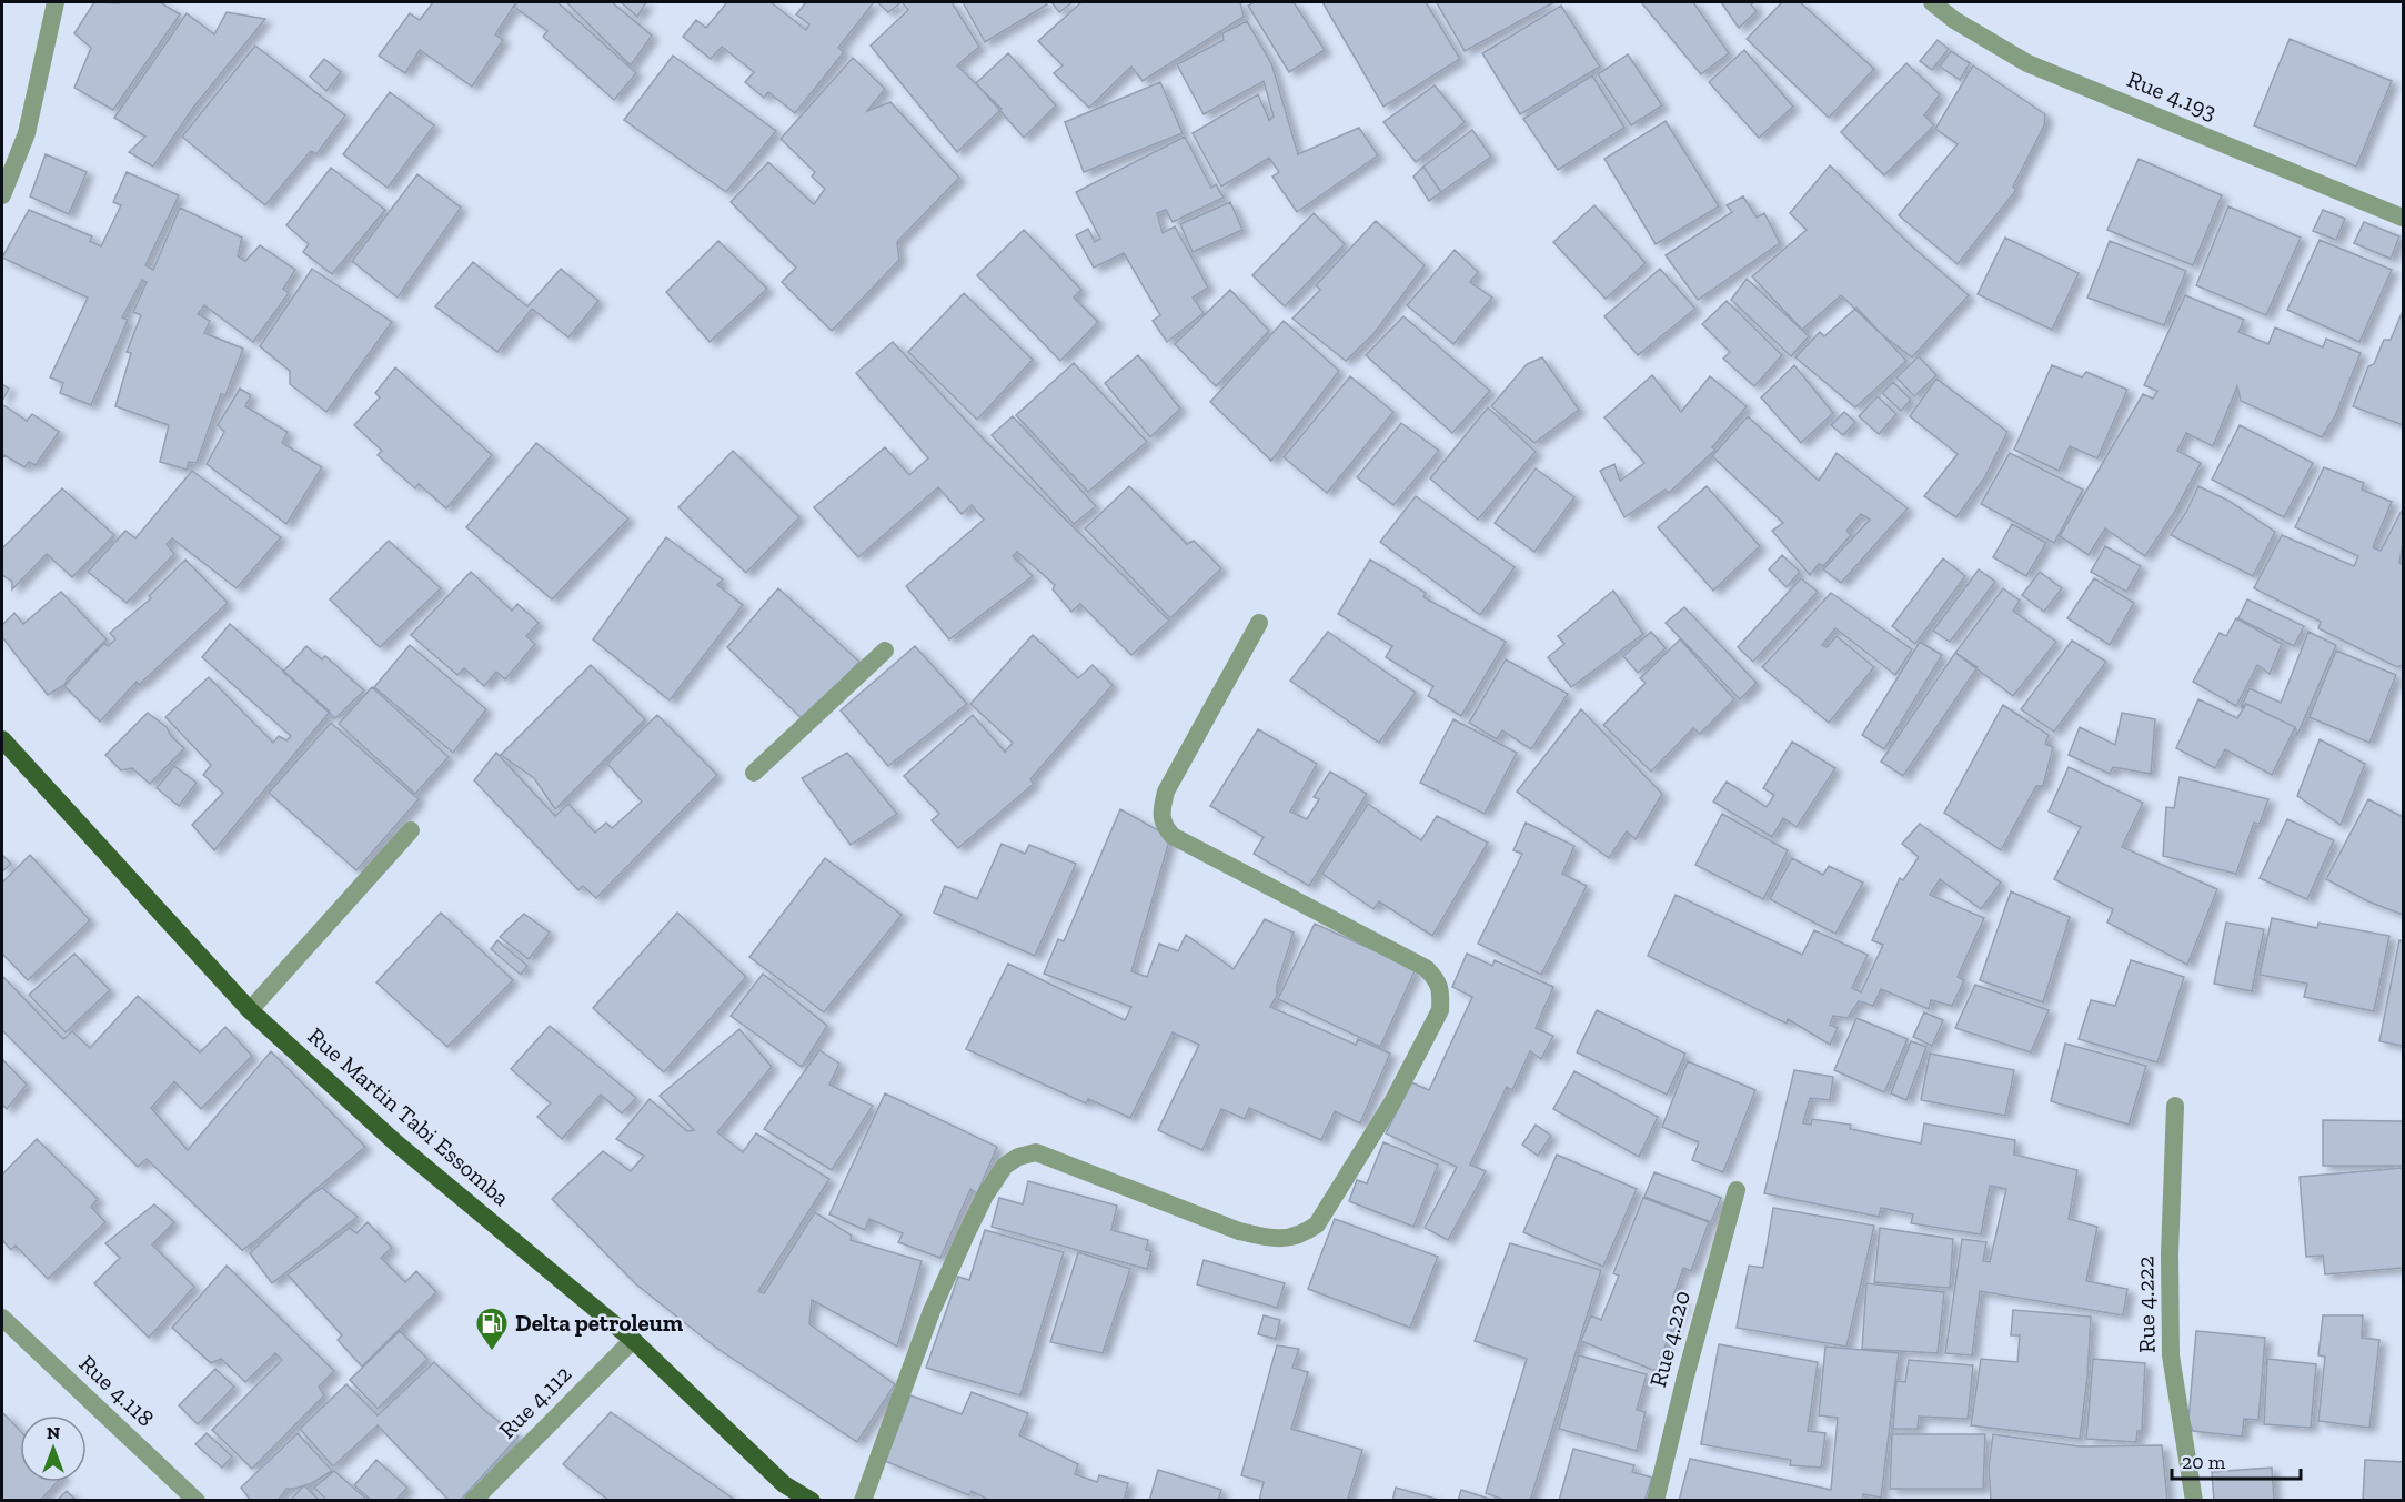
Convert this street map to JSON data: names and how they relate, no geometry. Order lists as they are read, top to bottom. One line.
{"streets":{"main road":["Rue Martin Tabi Essomba"],"street":["Rue 4.193","Rue 4.222","Rue 4.220","Rue 4.118","Rue 4.112"]},"crossings":[["Rue Martin Tabi Essomba","Rue 4.112"]],"places":{"fuel station":["Delta petroleum"]},"scale_bar":"20 m","north":"top"}
